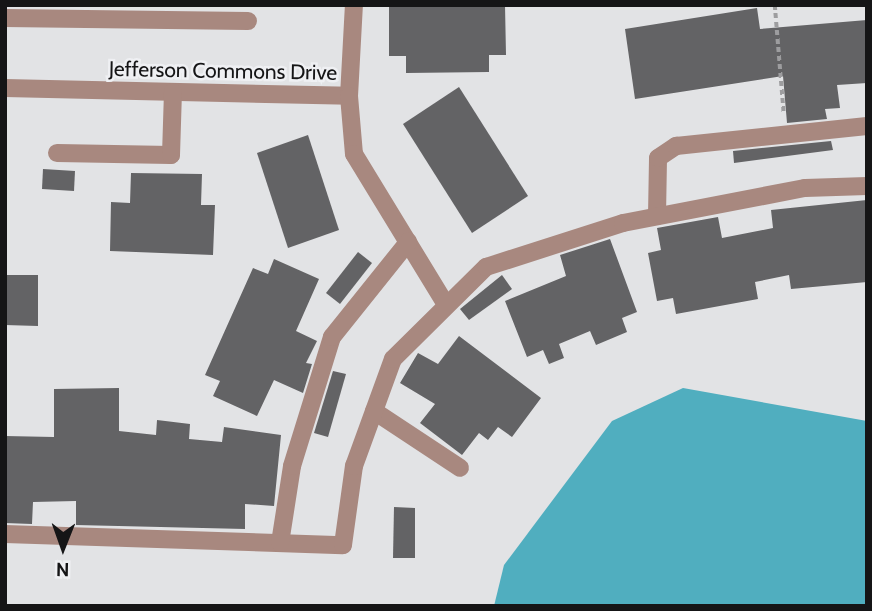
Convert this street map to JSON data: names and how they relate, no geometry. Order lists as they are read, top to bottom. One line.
{"streets":{"street":["Jefferson Commons Drive"]},"north":"bottom"}
